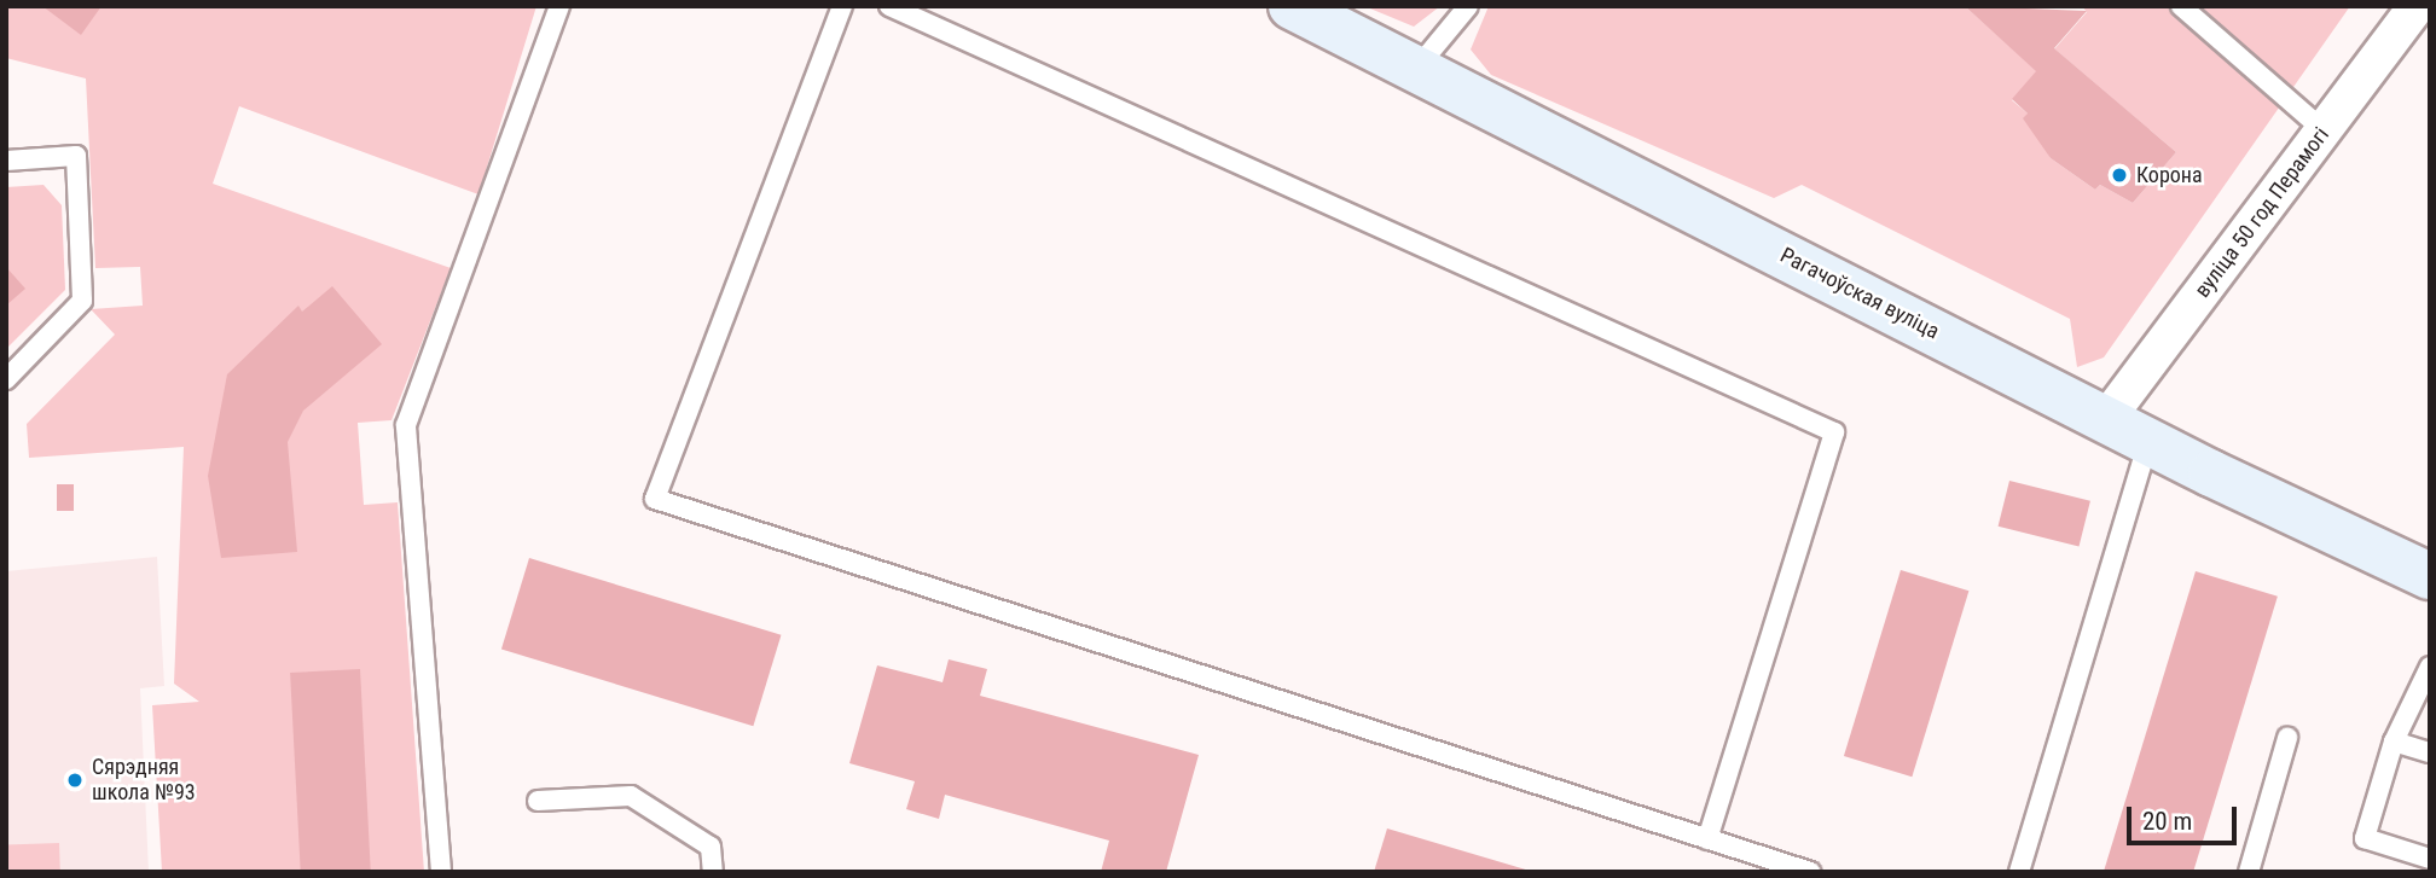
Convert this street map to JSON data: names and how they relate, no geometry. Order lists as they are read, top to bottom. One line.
{"streets":{"street":["вуліца 50 год Перамогі","Рагачоўская вуліца"]},"crossings":[["вуліца 50 год Перамогі","Рагачоўская вуліца"]],"places":["Корона","Сярэдняя школа №93"],"scale_bar":"20 m"}
